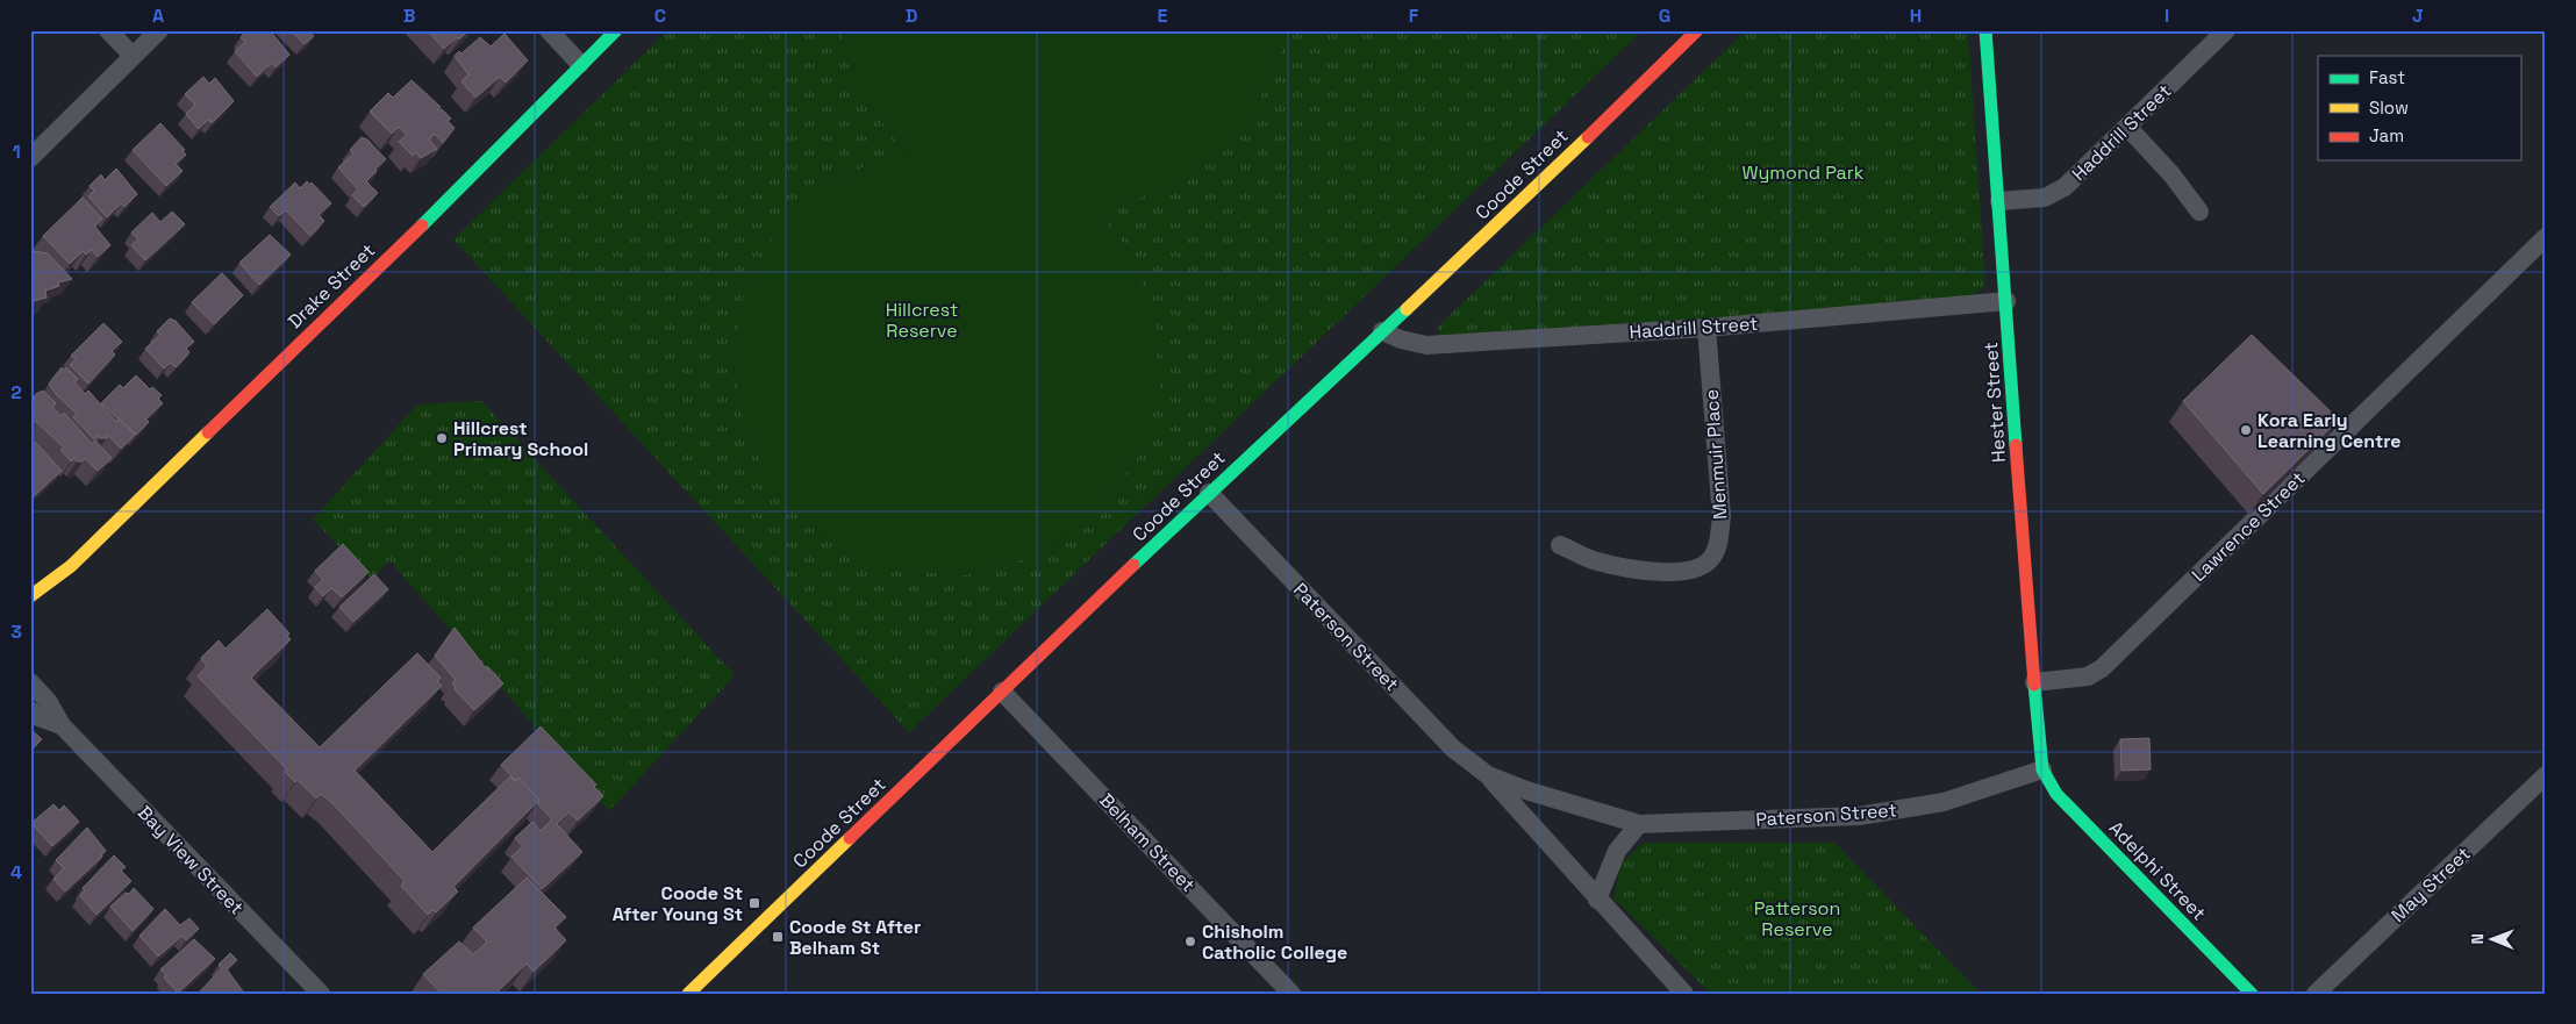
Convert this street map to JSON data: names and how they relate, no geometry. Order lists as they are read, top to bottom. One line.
{"streets":{"street":["Haddrill Street","Coode Street","Drake Street","Hester Street","Menmuir Place","Lawrence Street","Paterson Street","Belham Street","Bay View Street","Adelphi Street","May Street"]},"crossings":[["Haddrill Street","Coode Street"],["Haddrill Street","Hester Street"],["Haddrill Street","Menmuir Place"],["Coode Street","Paterson Street"],["Coode Street","Belham Street"],["Hester Street","Lawrence Street"],["Hester Street","Paterson Street"],["Hester Street","Adelphi Street"],["Paterson Street","Adelphi Street"]],"parks":["Wymond Park","Hillcrest Reserve","Patterson Reserve"],"places":{"other":["Kora Early Learning Centre","Hillcrest Primary School","Chisholm Catholic College"],"transit":["Coode St After Young St","Coode St After Belham St"]},"legend":["Fast","Slow","Jam"],"north":"left","grid":{"columns":["A","B","C","D","E","F","G","H","I","J"],"rows":["1","2","3","4"]}}
